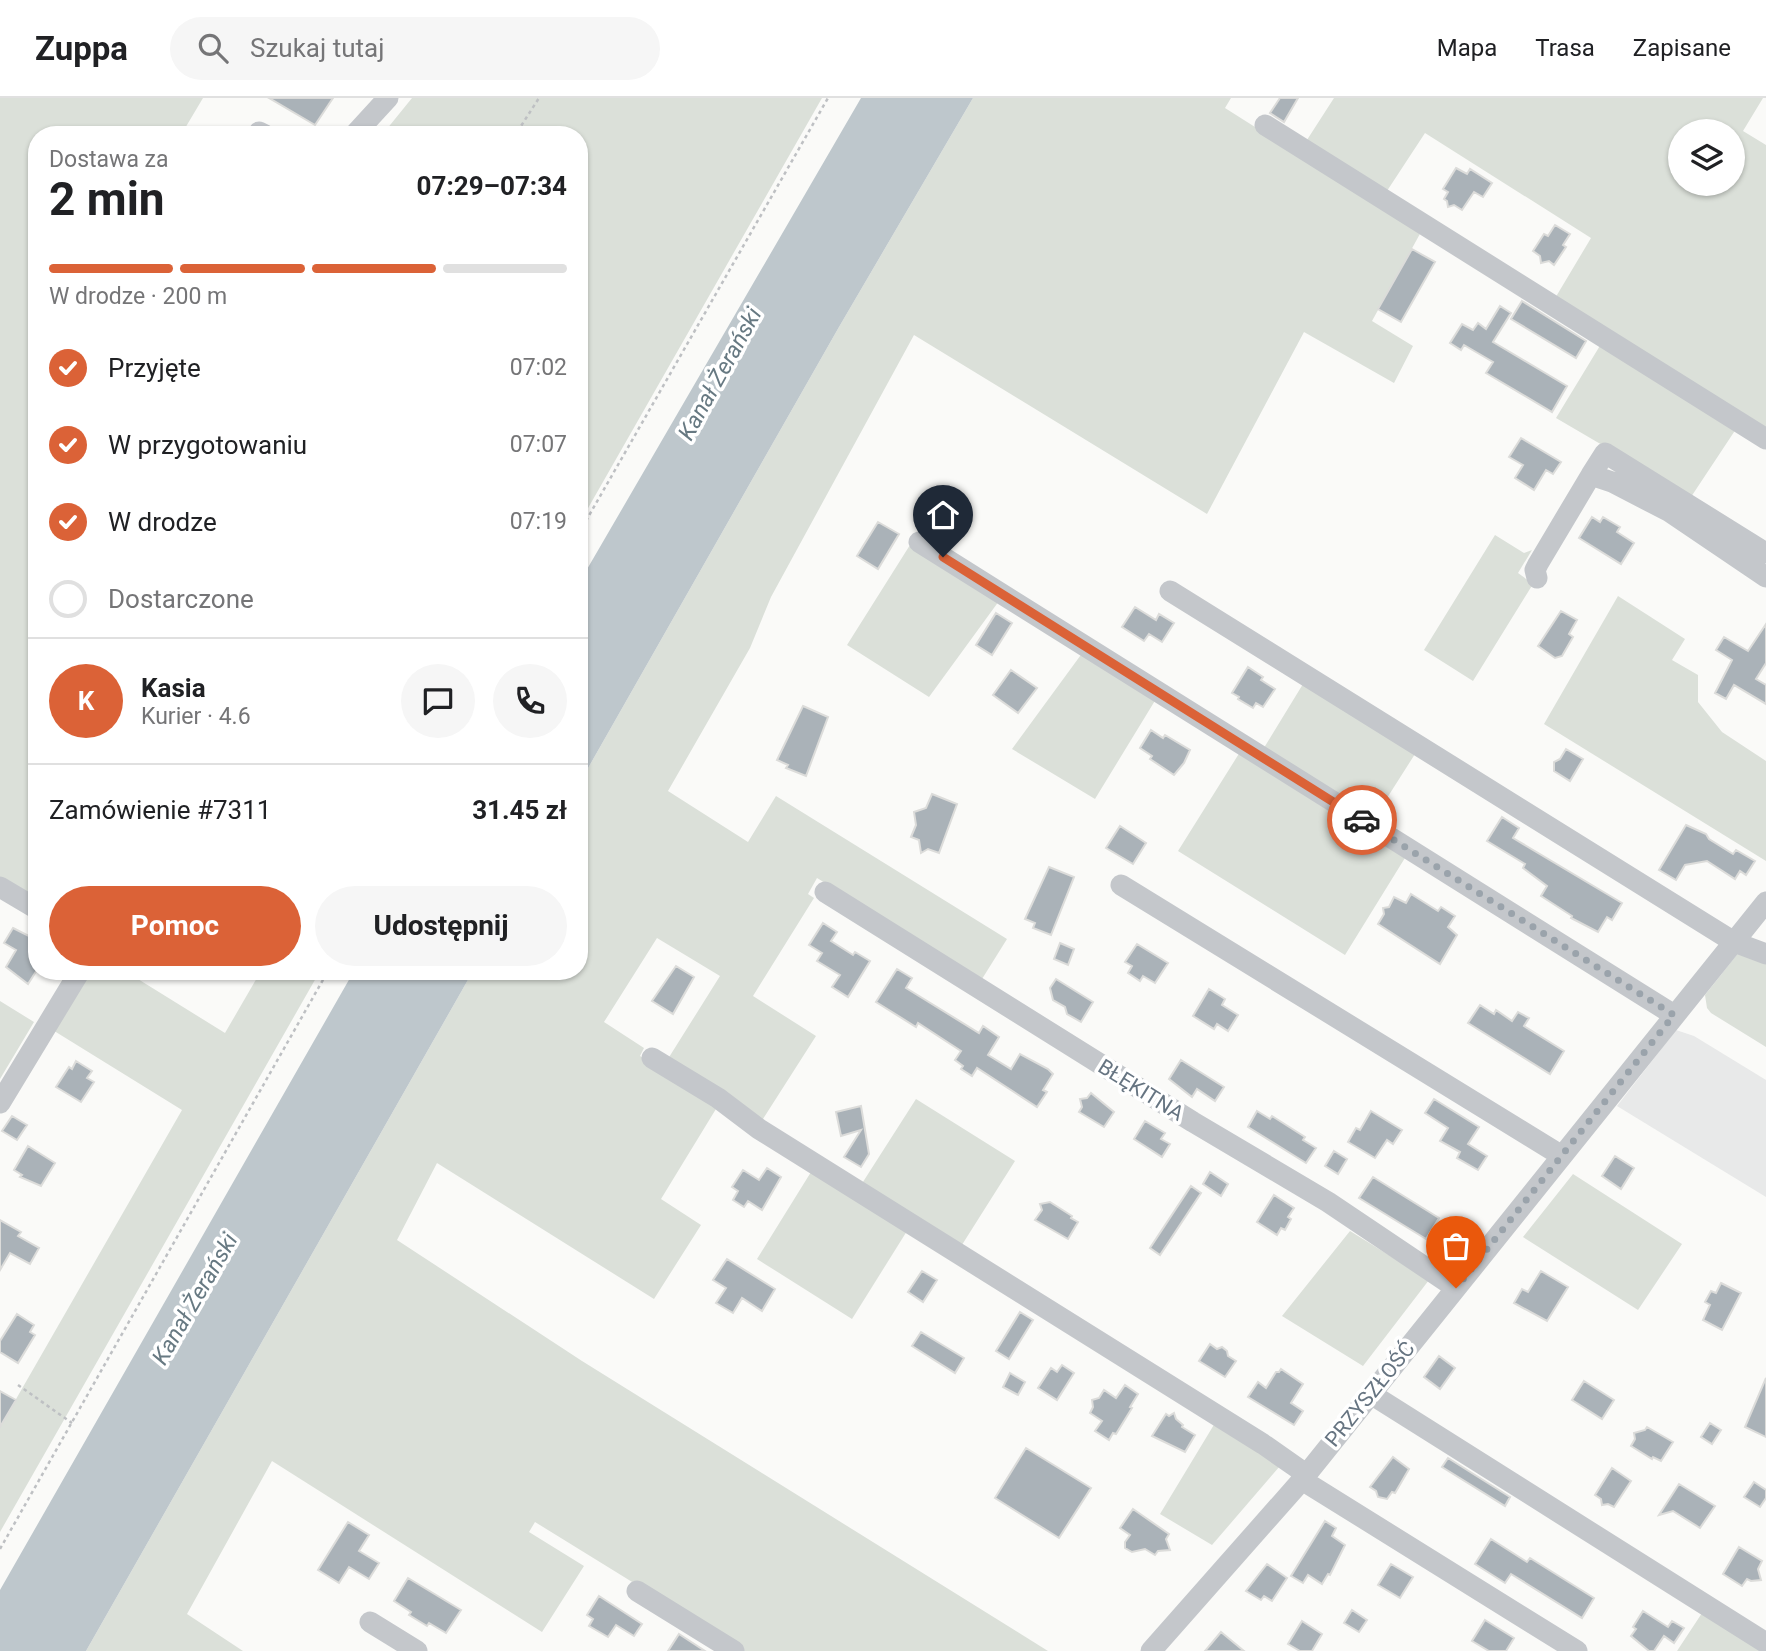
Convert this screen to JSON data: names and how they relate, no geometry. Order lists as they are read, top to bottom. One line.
{"streets":{"street":["BŁĘKITNA","PRZYSZŁOŚĆ"]},"crossings":[["BŁĘKITNA","PRZYSZŁOŚĆ"]],"water":["Kanał Żerański"],"page":{"header":"Zuppa","search":"Szukaj tutaj","nav":["Mapa","Trasa","Zapisane"],"heading":["2 min","Dostawa za","07:29–07:34"],"panel":["Kasia","Kurier · 4.6","Zamówienie #7311","31.45 zł"],"bar":"W drodze · 200 m","list":[["Przyjęte","07:02"],["W przygotowaniu","07:07"],["W drodze","07:19"],"Dostarczone"],"round":"K","buttons":["Pomoc","Udostępnij"]}}
